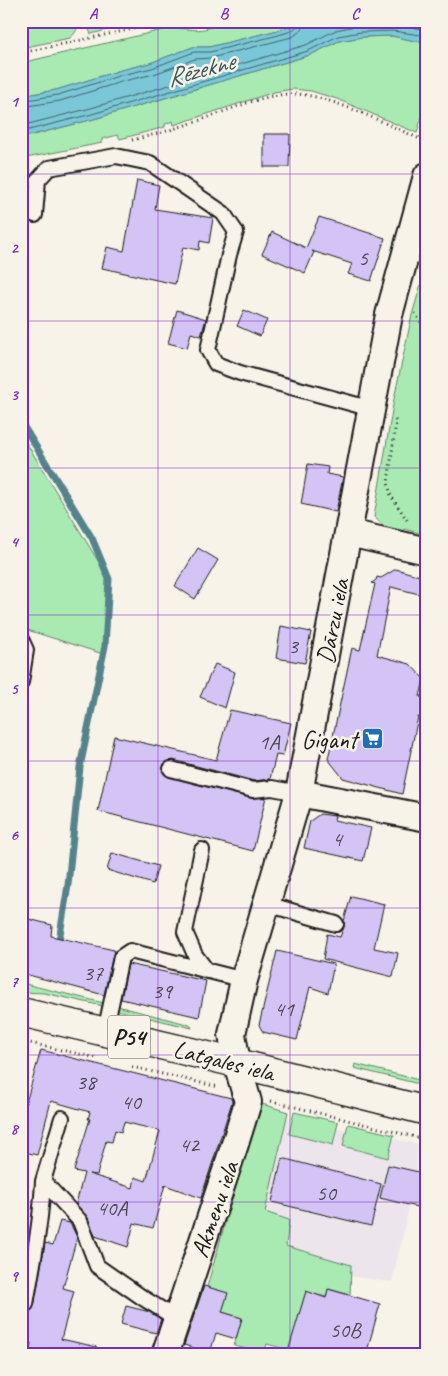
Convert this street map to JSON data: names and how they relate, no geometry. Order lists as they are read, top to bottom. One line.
{"streets":{"main road":["P54","Latgales iela"],"street":["Dārzu iela","Akmeņu iela"]},"crossings":[["Dārzu iela","Latgales iela"],["Dārzu iela","Akmeņu iela"],["Latgales iela","Akmeņu iela"]],"water":["Rēzekne"],"places":{"supermarket":["Gigant"]},"house_numbers":["5","3","1A","4","37","39","41","38","40","42","50","40A","50B"],"grid":{"columns":["A","B","C"],"rows":["1","2","3","4","5","6","7","8","9"]}}
